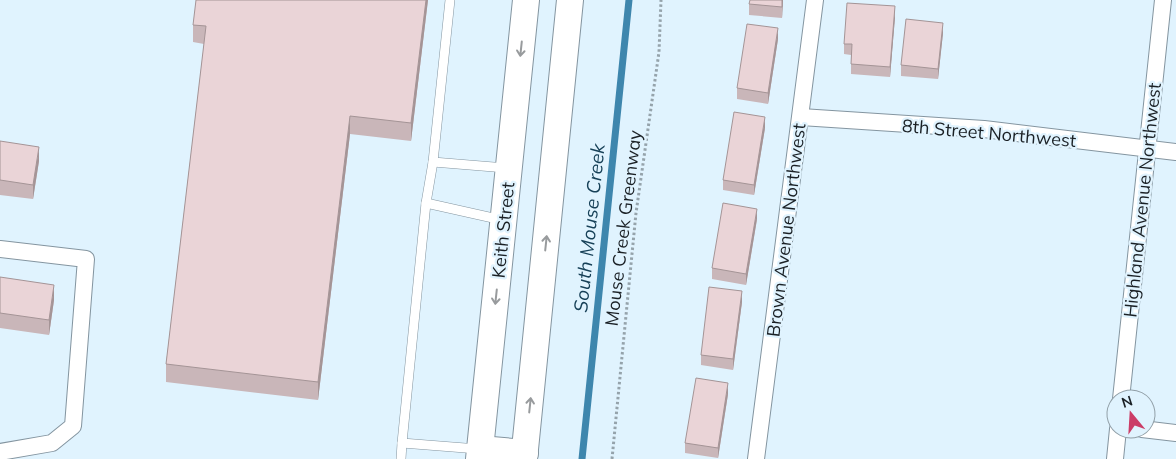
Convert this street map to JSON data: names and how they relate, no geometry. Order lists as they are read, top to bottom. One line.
{"streets":{"main road":["Keith Street"],"street":["8th Street Northwest","Highland Avenue Northwest","Brown Avenue Northwest"],"path":["Mouse Creek Greenway"]},"crossings":[["8th Street Northwest","Highland Avenue Northwest"],["8th Street Northwest","Brown Avenue Northwest"]],"water":["South Mouse Creek"],"north":"top"}
